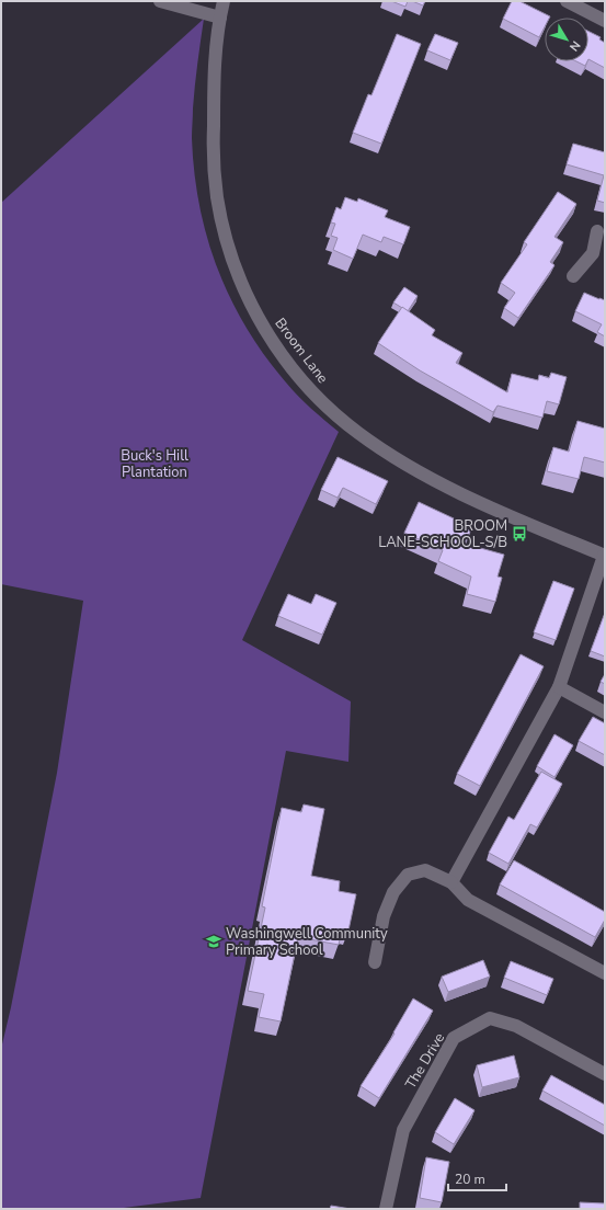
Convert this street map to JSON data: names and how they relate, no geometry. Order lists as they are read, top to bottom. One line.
{"streets":{"street":["Broom Lane","The Drive"]},"parks":["Buck's Hill Plantation"],"places":{"bus stop":["BROOM LANE-SCHOOL-S/B"],"school or university":["Washingwell Community Primary School"]},"scale_bar":"20 m","north":"bottom right"}
